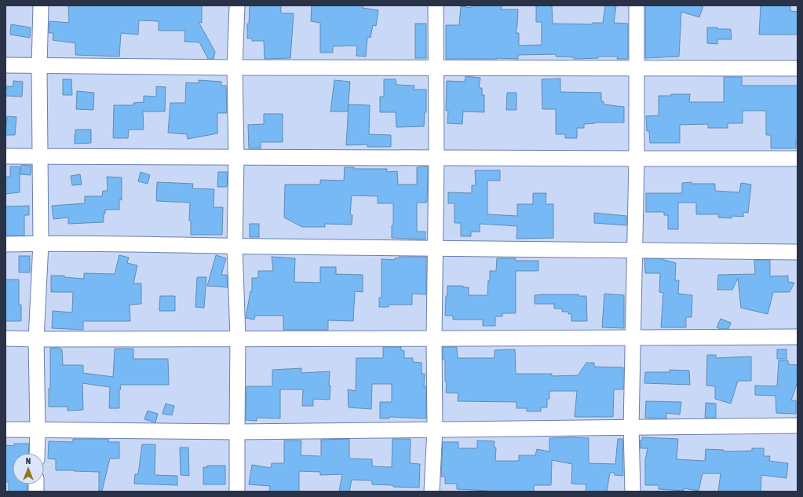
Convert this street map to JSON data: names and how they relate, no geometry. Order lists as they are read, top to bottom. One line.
{"north":"top"}
